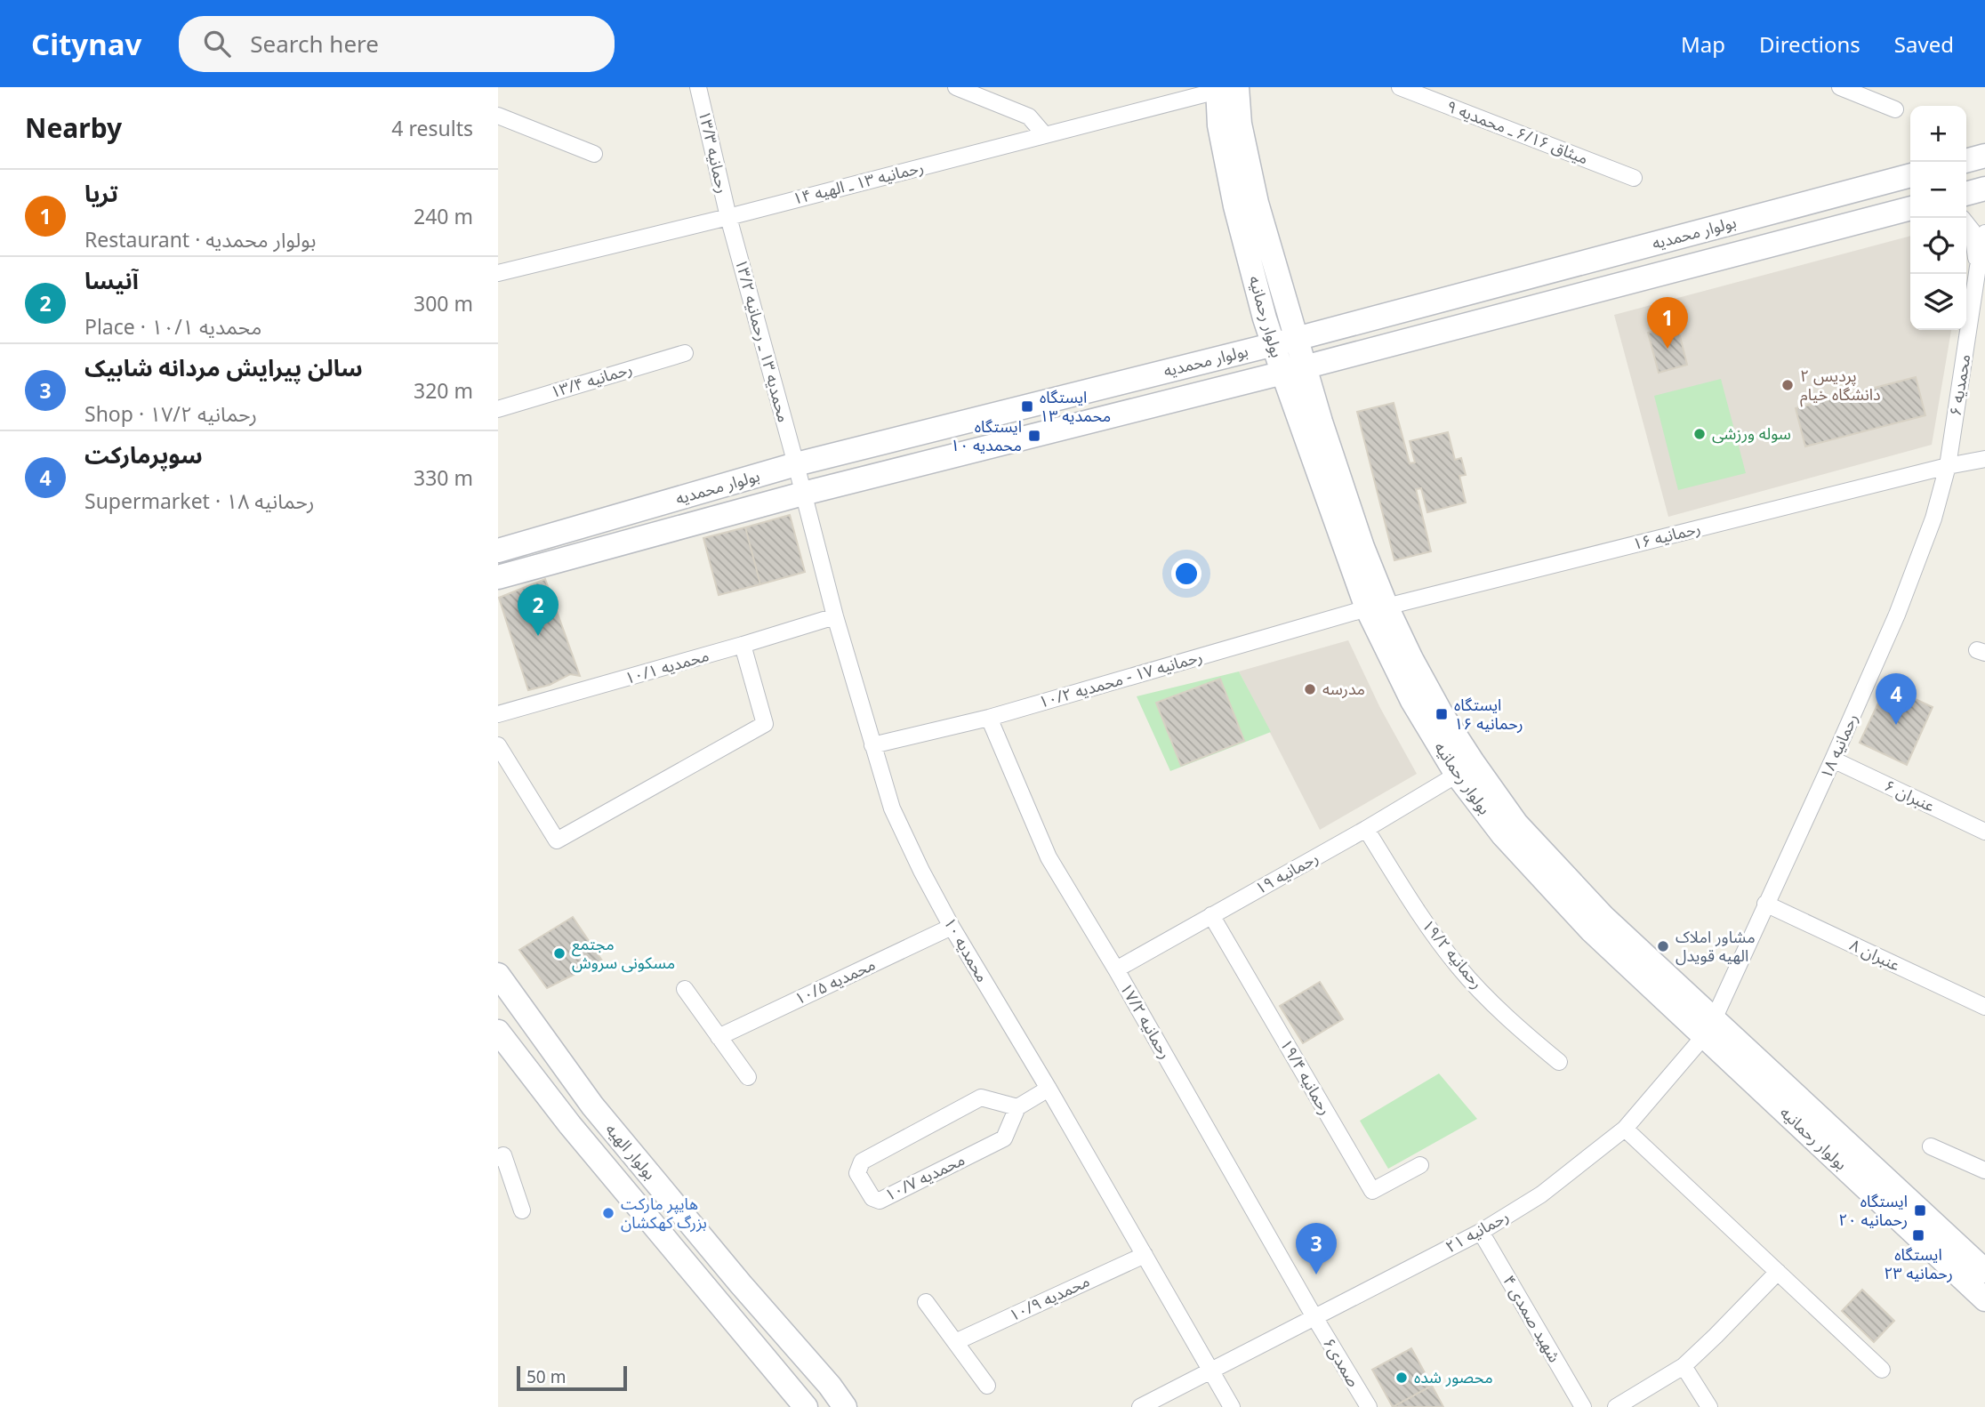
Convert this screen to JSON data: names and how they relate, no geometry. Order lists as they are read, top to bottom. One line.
{"streets":{"main road":["بولوار محمدیه","بولوار رحمانیه","بولوار الهیه"],"street":["میثاق ۶/۱۶ ـ محمدیه ۹","رحمانیه ۱۳/۳","رحمانیه ۱۳ ـ الهیه ۱۴","محمدیه ۱۳ ـ رحمانیه ۱۳/۲","رحمانیه ۱۳/۴","محمدیه ۶","رحمانیه ۱۶","محمدیه ۱۰/۱","رحمانیه ۱۷ - محمدیه ۱۰/۲","رحمانیه ۱۸","عنبران ۶","رحمانیه ۱۹","محمدیه ۱۰","رحمانیه ۱۹/۲","عنبران ۸","محمدیه ۱۰/۵","رحمانیه ۱۷/۲","رحمانیه ۱۹/۴","محمدیه ۱۰/۷","رحمانیه ۲۱","محمدیه ۱۰/۹","شهید صمدی ۴","صمدی۶"]},"crossings":[["رحمانیه ۱۳/۳","رحمانیه ۱۳ ـ الهیه ۱۴"],["رحمانیه ۱۳/۳","محمدیه ۱۳ ـ رحمانیه ۱۳/۲"],["رحمانیه ۱۳ ـ الهیه ۱۴","بولوار رحمانیه"],["رحمانیه ۱۳ ـ الهیه ۱۴","محمدیه ۱۳ ـ رحمانیه ۱۳/۲"],["بولوار محمدیه","بولوار رحمانیه"],["بولوار محمدیه","محمدیه ۱۳ ـ رحمانیه ۱۳/۲"],["بولوار محمدیه","محمدیه ۱۰"],["بولوار رحمانیه","رحمانیه ۱۶"],["بولوار رحمانیه","رحمانیه ۱۷ - محمدیه ۱۰/۲"],["بولوار رحمانیه","رحمانیه ۱۸"],["بولوار رحمانیه","رحمانیه ۱۹"],["بولوار رحمانیه","رحمانیه ۲۱"],["محمدیه ۱۳ ـ رحمانیه ۱۳/۲","محمدیه ۱۰"],["محمدیه ۶","رحمانیه ۱۶"],["محمدیه ۶","رحمانیه ۱۸"],["رحمانیه ۱۶","رحمانیه ۱۷ - محمدیه ۱۰/۲"],["رحمانیه ۱۶","رحمانیه ۱۸"],["محمدیه ۱۰/۱","محمدیه ۱۰"],["رحمانیه ۱۷ - محمدیه ۱۰/۲","محمدیه ۱۰"],["رحمانیه ۱۷ - محمدیه ۱۰/۲","رحمانیه ۱۷/۲"],["رحمانیه ۱۸","عنبران ۶"],["رحمانیه ۱۸","عنبران ۸"],["رحمانیه ۱۸","رحمانیه ۲۱"],["رحمانیه ۱۹","رحمانیه ۱۹/۲"],["رحمانیه ۱۹","رحمانیه ۱۷/۲"],["رحمانیه ۱۹","رحمانیه ۱۹/۴"],["محمدیه ۱۰","محمدیه ۱۰/۵"],["محمدیه ۱۰","رحمانیه ۲۱"],["محمدیه ۱۰","محمدیه ۱۰/۹"],["رحمانیه ۱۷/۲","رحمانیه ۲۱"],["رحمانیه ۱۷/۲","صمدی۶"],["رحمانیه ۲۱","شهید صمدی ۴"],["رحمانیه ۲۱","صمدی۶"]],"places":{"other":["پردیس ۲ دانشگاه خیام","سوله ورزشی","مدرسه","مشاور املاک الهیه قویدل","مجتمع مسکونی سروش","هایپر مارکت بزرگ کهکشان","محصور شده"],"transit":["ایستگاه محمدیه ۱۳","ایستگاه محمدیه ۱۰","ایستگاه رحمانیه ۱۶","ایستگاه رحمانیه ۲۰","ایستگاه رحمانیه ۲۳"]},"scale_bar":"50 m","page":{"header":"Citynav","search":"Search here","nav":["Map","Directions","Saved"],"heading":["Nearby","4 results"],"map_buttons":["+","−"],"list":[{"mark":"1","name":"تریا","note":"Restaurant · بولوار محمدیه","value":"240 m"},{"mark":"2","name":"آنیسا","note":"Place · محمدیه ۱۰/۱","value":"300 m"},{"mark":"3","name":"سالن پیرایش مردانه شابیک","note":"Shop · رحمانیه ۱۷/۲","value":"320 m"},{"mark":"4","name":"سوپرمارکت","note":"Supermarket · رحمانیه ۱۸","value":"330 m"}],"pins":["1","2","4","3"],"scale":"50 m"}}
